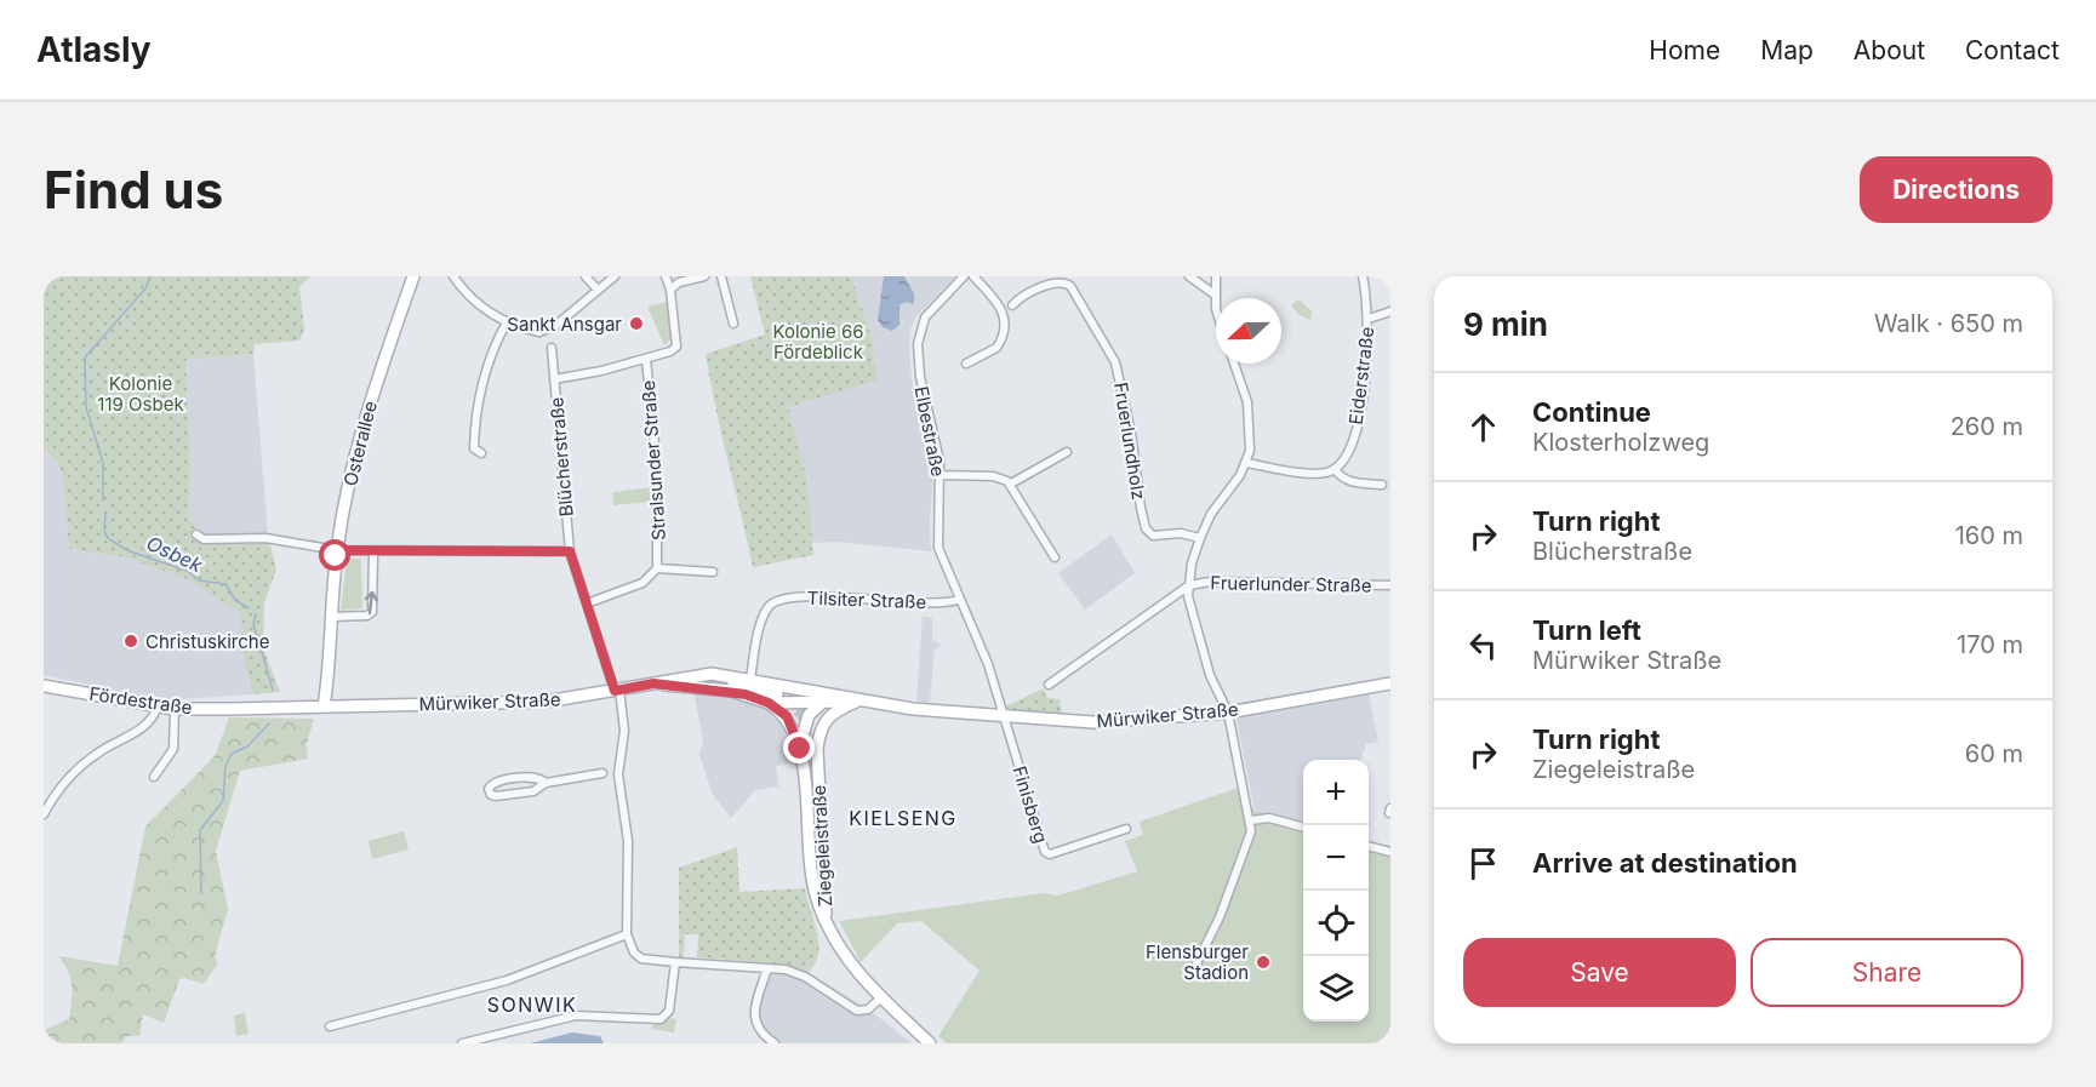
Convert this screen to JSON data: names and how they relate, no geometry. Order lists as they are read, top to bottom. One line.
{"streets":{"main road":["Osterallee","Fördestraße","Mürwiker Straße","Ziegeleistraße"],"street":["Eiderstraße","Elbestraße","Fruerlundholz","Blücherstraße","Stralsunder Straße","Fruerlunder Straße","Tilsiter Straße","Finisberg"]},"crossings":[["Elbestraße","Tilsiter Straße"],["Osterallee","Fördestraße"],["Osterallee","Mürwiker Straße"],["Blücherstraße","Stralsunder Straße"],["Blücherstraße","Mürwiker Straße"],["Tilsiter Straße","Mürwiker Straße"],["Fördestraße","Mürwiker Straße"],["Mürwiker Straße","Finisberg"],["Mürwiker Straße","Ziegeleistraße"]],"districts":["KIELSENG","SONWIK"],"water":["Osbek"],"parks":["Kolonie 66 Fördeblick","Kolonie 119 Osbek"],"places":["Sankt Ansgar","Christuskirche","Flensburger Stadion"],"north":"left","page":{"header":"Atlasly","nav":["Home","Map","About","Contact"],"buttons":["Directions",["Save","Share"]],"title":"Find us","heading":["9 min","Walk · 650 m"],"list":[["Continue","Klosterholzweg","260 m"],["Turn right","Blücherstraße","160 m"],["Turn left","Mürwiker Straße","170 m"],["Turn right","Ziegeleistraße","60 m"],"Arrive at destination"],"map_buttons":["+","−"]}}
